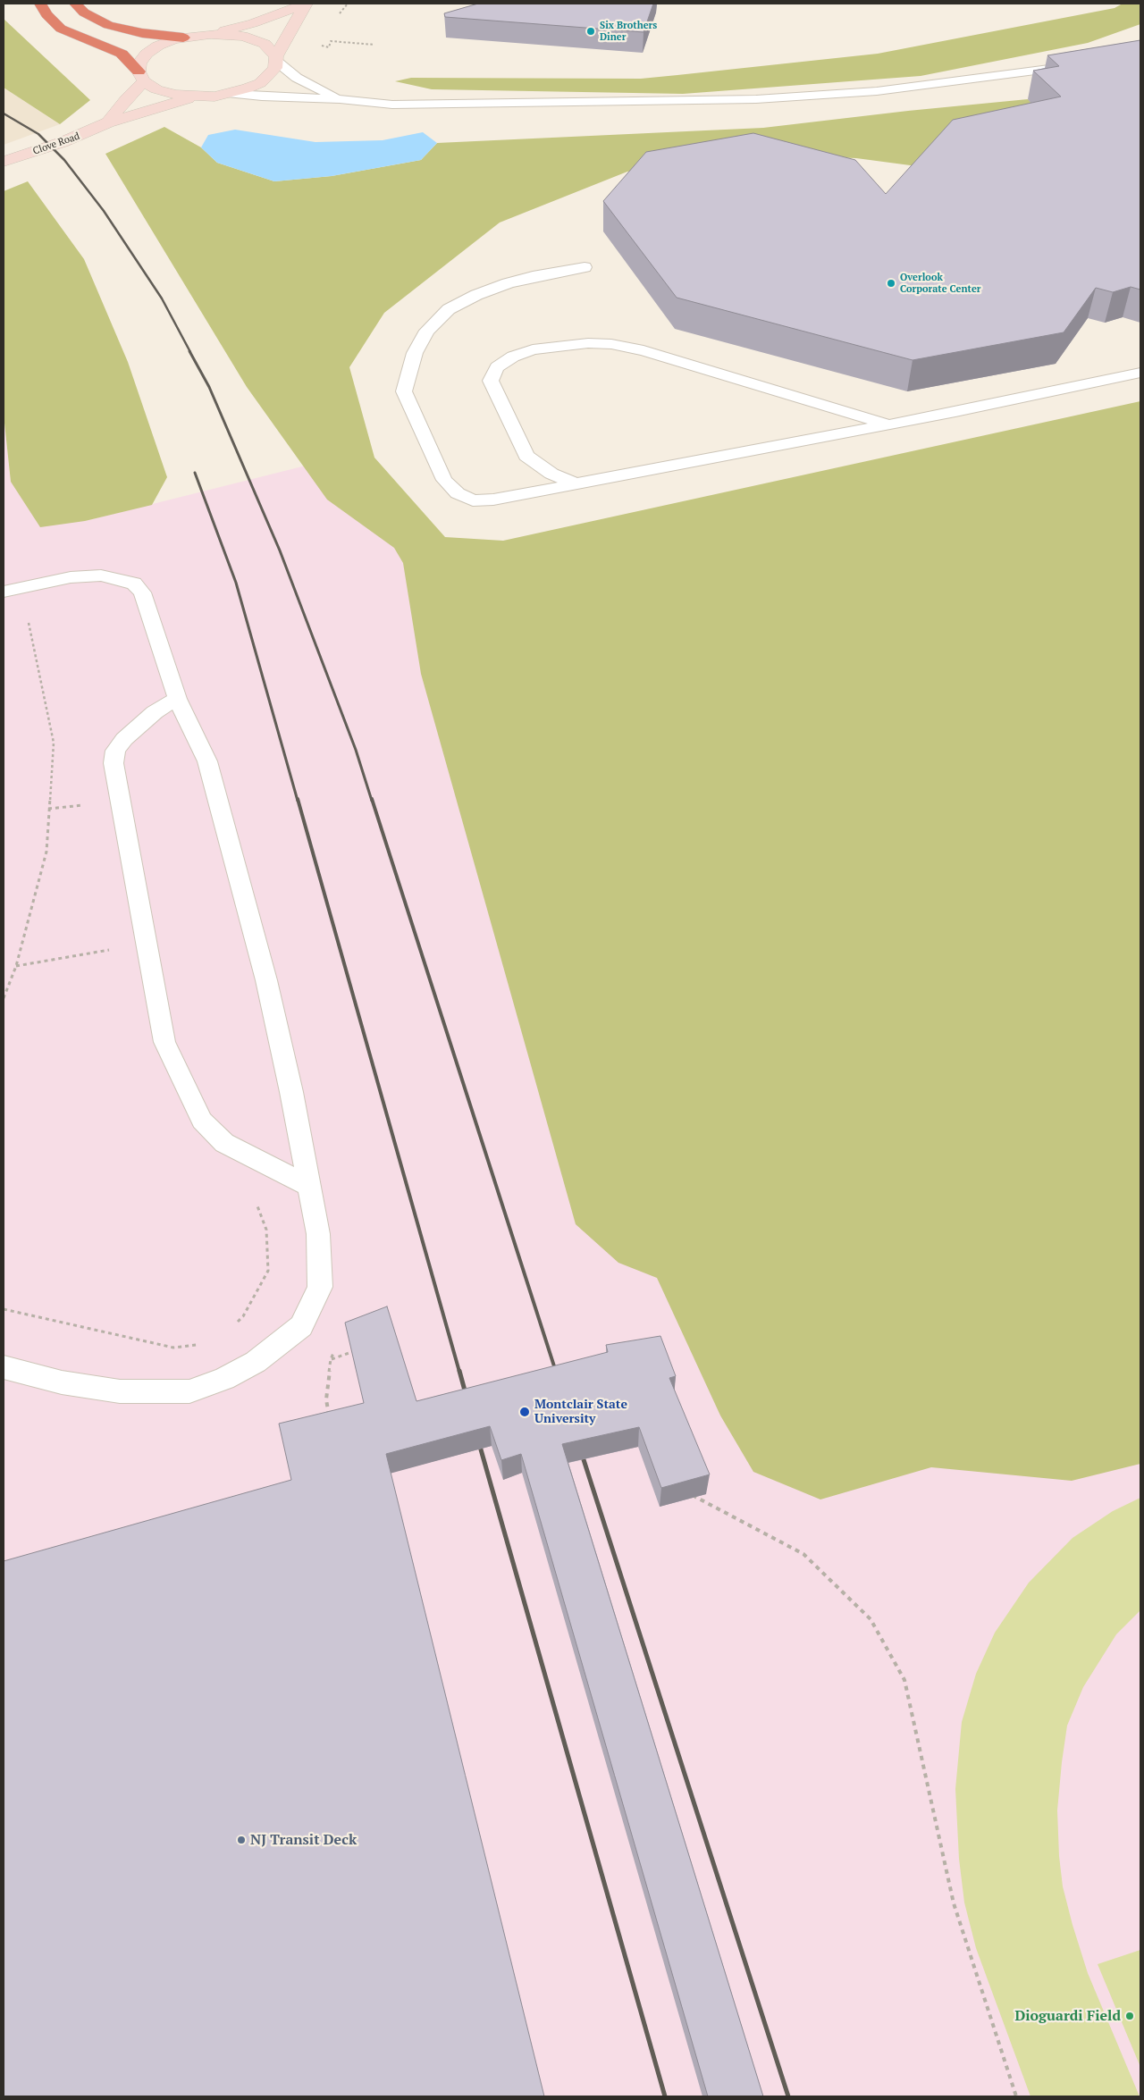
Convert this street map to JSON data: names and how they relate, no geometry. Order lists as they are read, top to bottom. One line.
{"streets":{"street":["Clove Road"]},"places":["Six Brothers Diner","Overlook Corporate Center","Montclair State University","NJ Transit Deck","Dioguardi Field"]}
